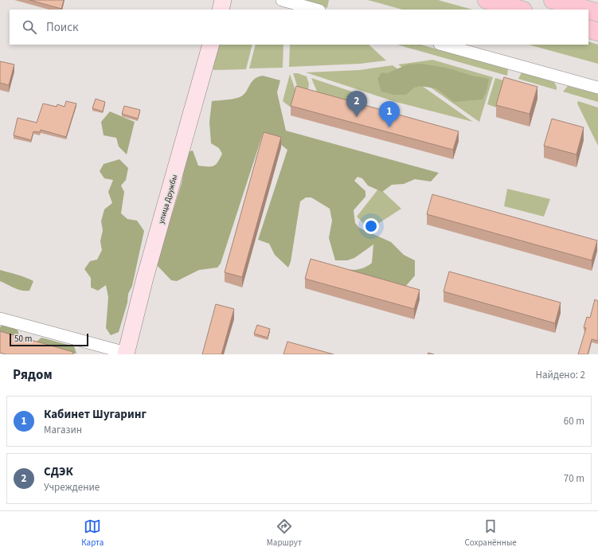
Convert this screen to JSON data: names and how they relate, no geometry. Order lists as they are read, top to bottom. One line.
{"streets":{"street":["улица Дружбы"]},"scale_bar":"50 m","page":{"search":"Поиск","pins":["2","1"],"scale":"50 m","heading":["Рядом","Найдено: 2"],"list":[{"mark":"1","name":"Кабинет Шугаринг","note":"Магазин","value":"60 m"},{"mark":"2","name":"СДЭК","note":"Учреждение","value":"70 m"}],"nav":["Карта","Маршрут","Сохранённые"]}}
